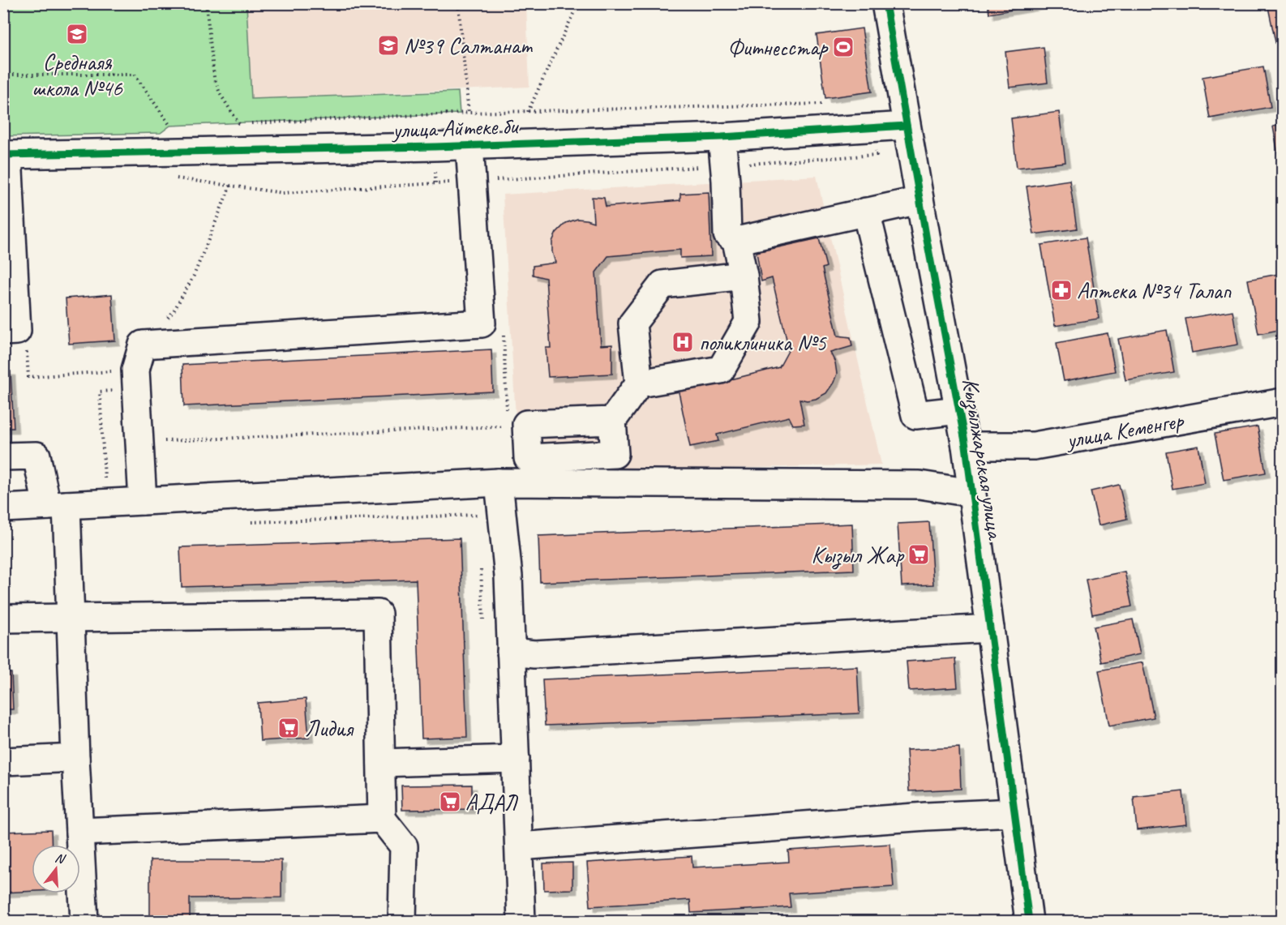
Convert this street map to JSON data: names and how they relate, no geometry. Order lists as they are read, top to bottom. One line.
{"streets":{"street":["улица Айтеке би","улица Кеменгер","Кызылжарская улица"]},"crossings":[["улица Айтеке би","Кызылжарская улица"],["улица Кеменгер","Кызылжарская улица"]],"places":{"school or university":["Среднаяя школа №46","№39 Салтанат"],"sports":["Фитнесстар"],"pharmacy":["Аптека №34 Талап"],"hospital":["поликлиника №5"],"supermarket":["Кызыл Жар","Лидия","АДАЛ"]},"north":"top"}
